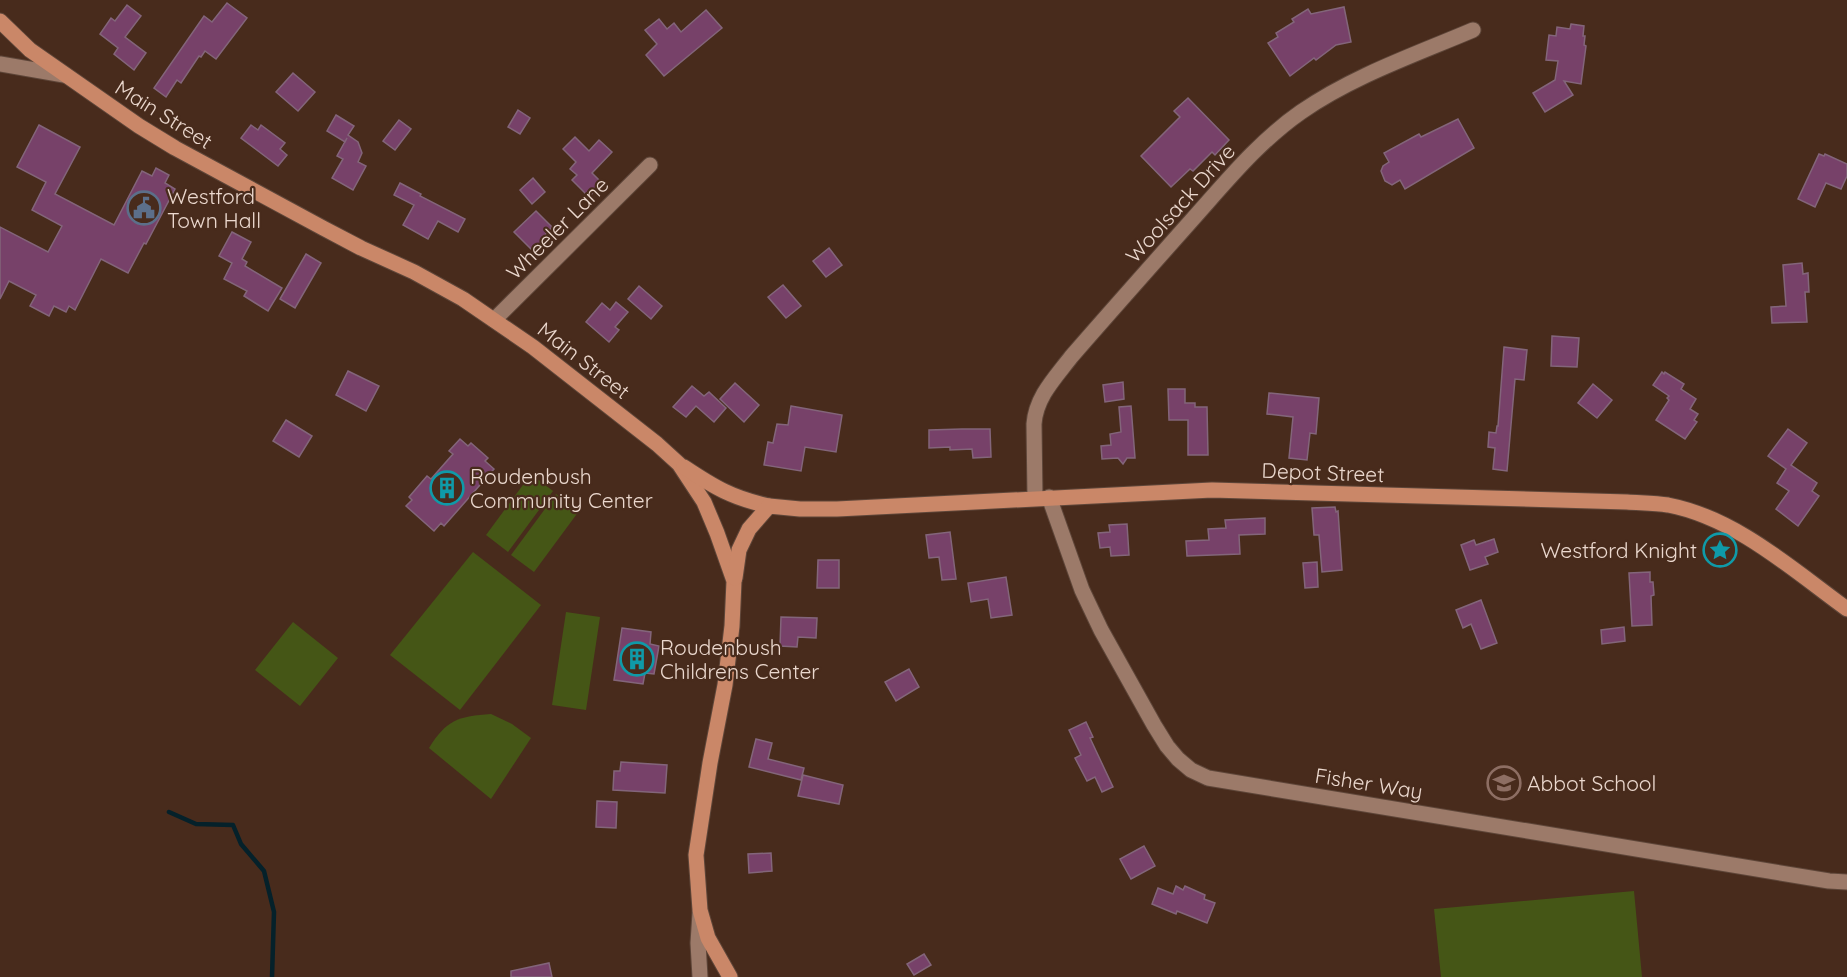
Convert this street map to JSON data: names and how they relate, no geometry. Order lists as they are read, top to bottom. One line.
{"streets":{"main road":["Main Street","Depot Street"],"street":["Woolsack Drive","Wheeler Lane","Fisher Way"]},"crossings":[["Main Street","Wheeler Lane"],["Main Street","Depot Street"],["Woolsack Drive","Depot Street"],["Woolsack Drive","Fisher Way"],["Depot Street","Fisher Way"]],"places":{"public building":["Westford Town Hall"],"building":["Roudenbush Community Center","Roudenbush Childrens Center"],"place":["Westford Knight"],"school or university":["Abbot School"]}}
